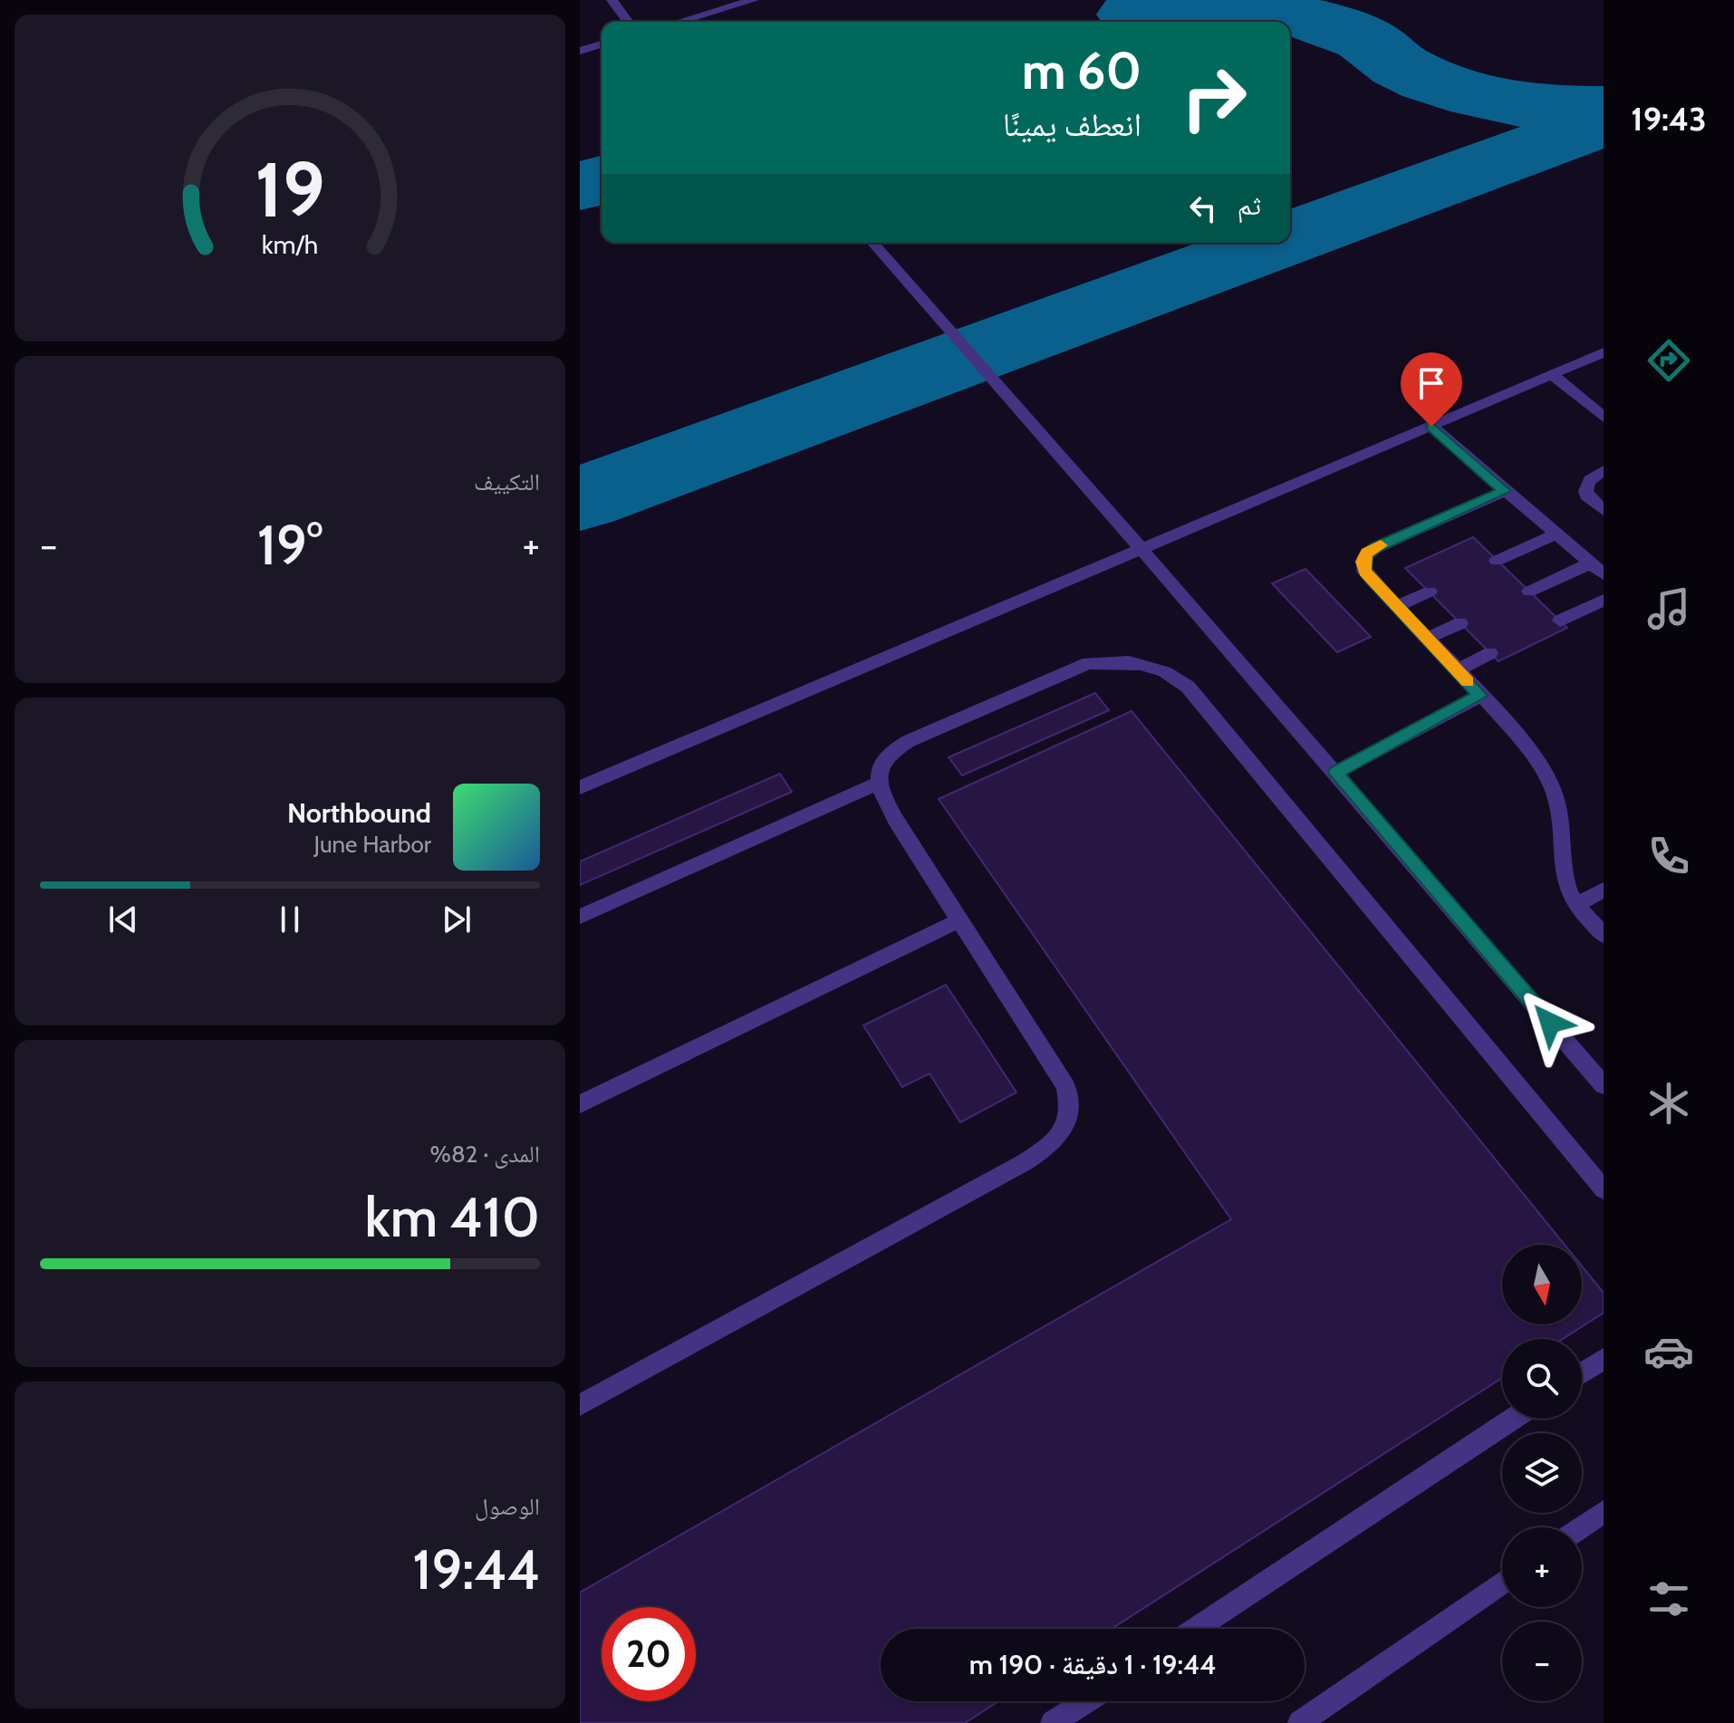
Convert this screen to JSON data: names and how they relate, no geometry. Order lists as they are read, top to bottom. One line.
{"north":"bottom","page":{"tabs":"19:43","turn":["60 m","انعطف يمينًا"],"then":"ثم","tile":["التكييف",["المدى · 82%","410 km"],["الوصول","19:44"]],"heat":["−","19°","+"],"song":["Northbound","June Harbor"],"map_buttons":["+","−"],"limit":"20","trip":"19:44 · 1 دقيقة · 190 m","gauge":["19","km/h"]}}
